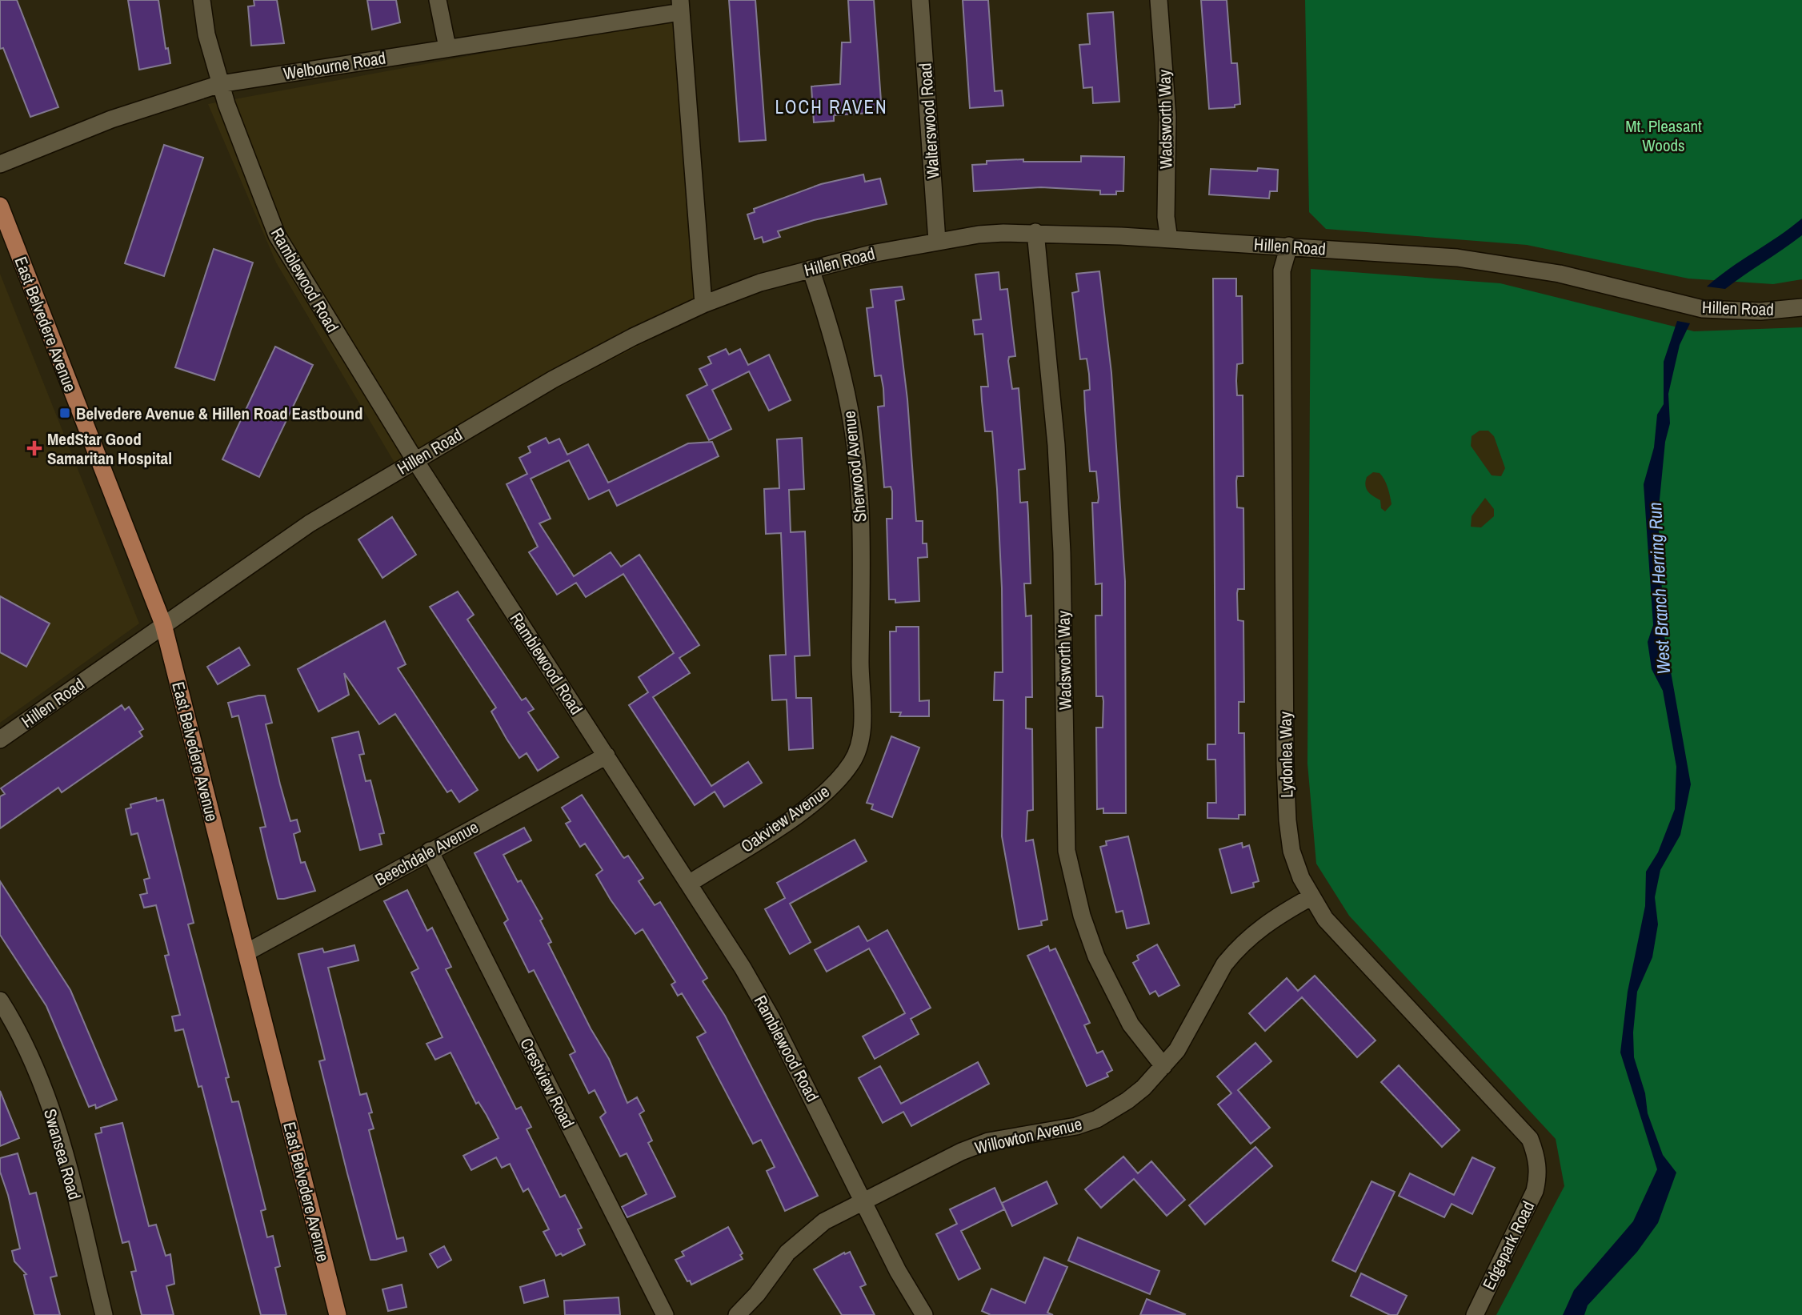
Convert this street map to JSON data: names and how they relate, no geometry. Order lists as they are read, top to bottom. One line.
{"streets":{"main road":["East Belvedere Avenue"],"street":["Welbourne Road","Wadsworth Way","Walterswood Road","Hillen Road","Ramblewood Road","Sherwood Avenue","Lydonlea Way","Oakview Avenue","Beechdale Avenue","Crestview Road","Willowton Avenue","Swansea Road","Edgepark Road"]},"crossings":[["Welbourne Road","Ramblewood Road"],["Wadsworth Way","Hillen Road"],["Wadsworth Way","Willowton Avenue"],["Walterswood Road","Hillen Road"],["Hillen Road","Ramblewood Road"],["Hillen Road","East Belvedere Avenue"],["Hillen Road","Sherwood Avenue"],["Hillen Road","Lydonlea Way"],["Ramblewood Road","Oakview Avenue"],["Ramblewood Road","Beechdale Avenue"],["Ramblewood Road","Willowton Avenue"],["East Belvedere Avenue","Beechdale Avenue"],["Sherwood Avenue","Oakview Avenue"],["Lydonlea Way","Willowton Avenue"],["Lydonlea Way","Edgepark Road"],["Beechdale Avenue","Crestview Road"]],"districts":["LOCH RAVEN"],"water":["West Branch Herring Run"],"parks":["Mt. Pleasant Woods"],"places":{"transit":["Belvedere Avenue & Hillen Road Eastbound"],"health":["MedStar Good Samaritan Hospital"]}}
